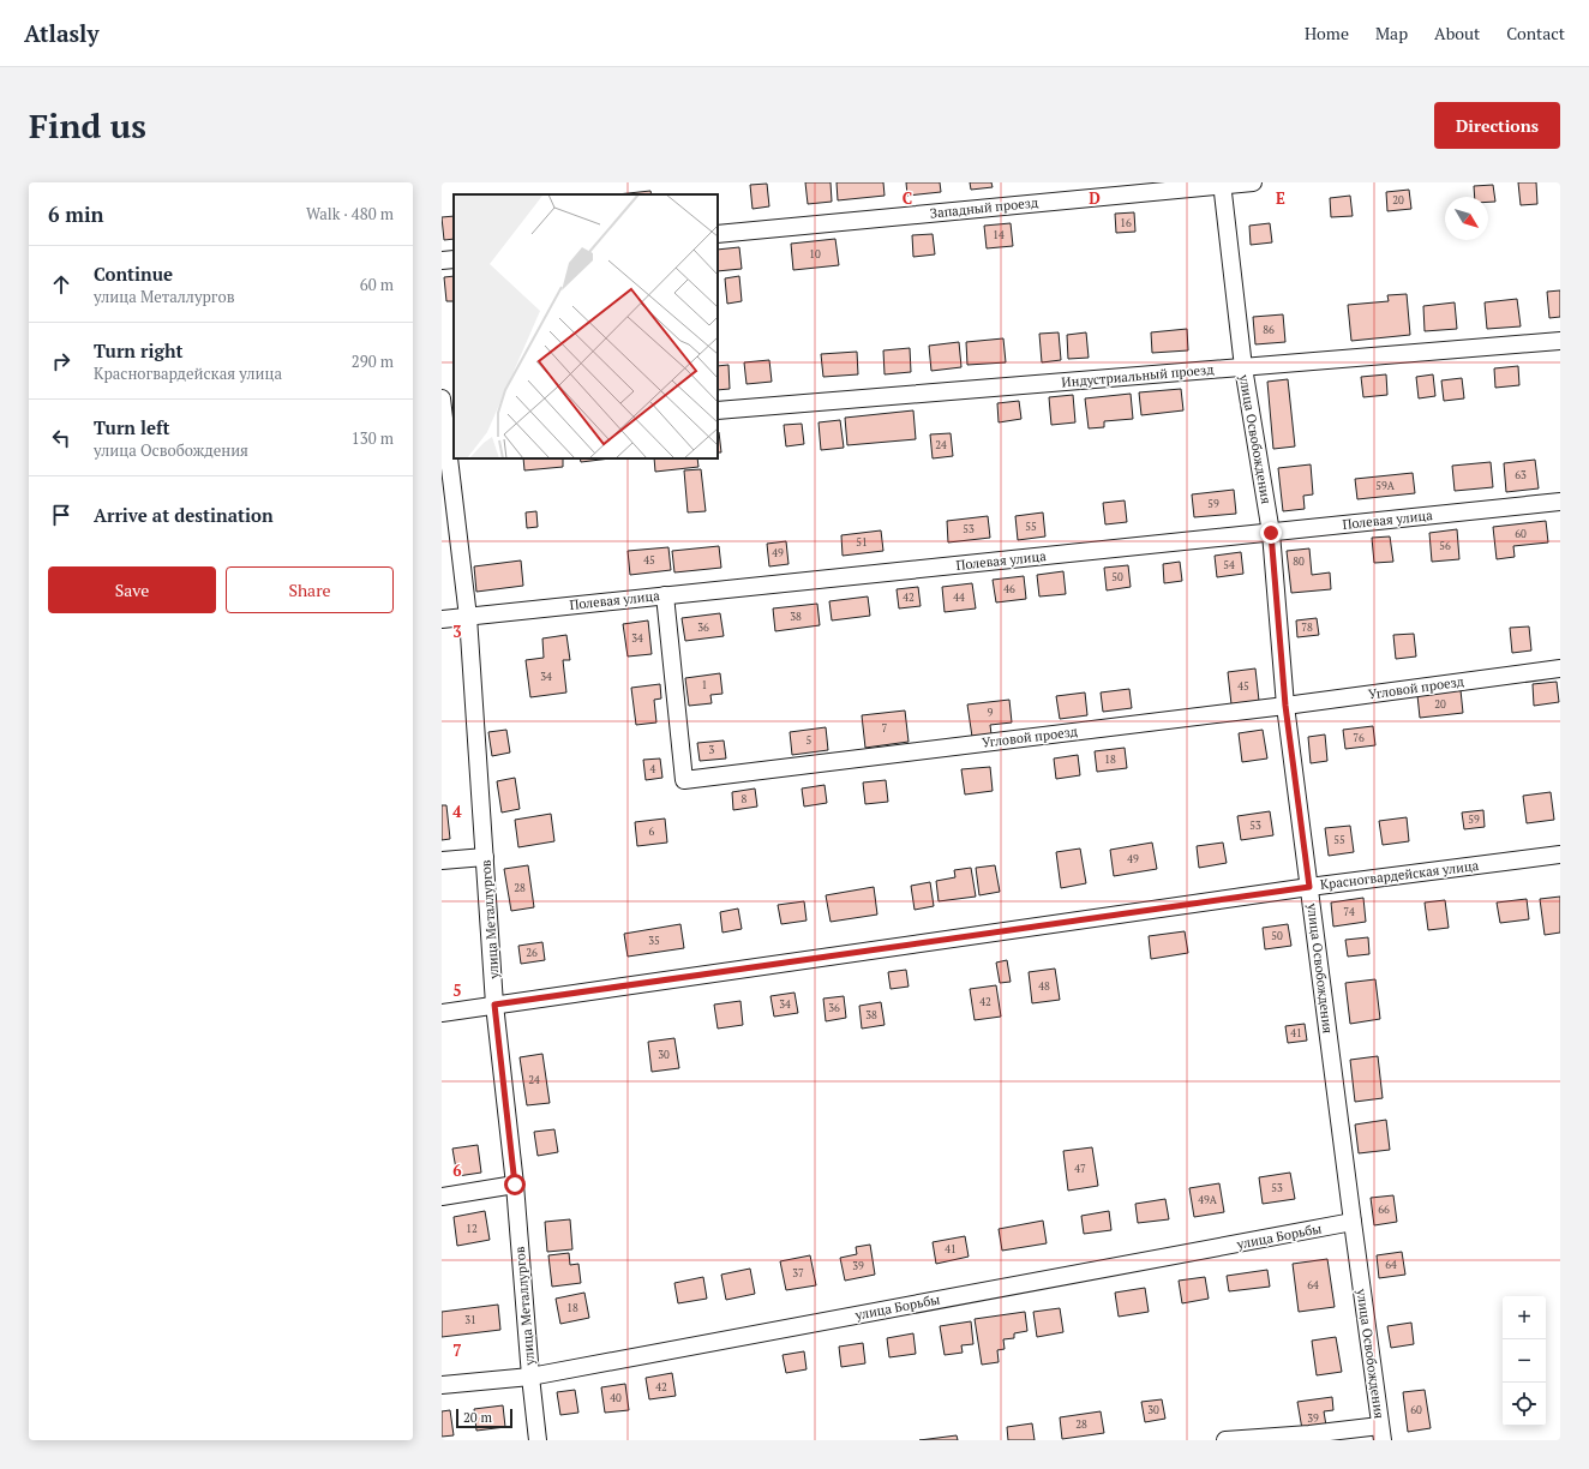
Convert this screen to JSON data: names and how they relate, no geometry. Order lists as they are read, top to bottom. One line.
{"streets":{"street":["Западный проезд","Индустриальный проезд","улица Освобождения","Полевая улица","Угловой проезд","Красногвардейская улица","улица Металлургов","улица Борьбы"]},"crossings":[["Западный проезд","улица Освобождения"],["Индустриальный проезд","улица Освобождения"],["улица Освобождения","Полевая улица"],["улица Освобождения","Угловой проезд"],["улица Освобождения","Красногвардейская улица"],["улица Освобождения","улица Борьбы"],["Полевая улица","Угловой проезд"],["Полевая улица","улица Металлургов"],["Красногвардейская улица","улица Металлургов"],["улица Металлургов","улица Борьбы"]],"house_numbers":["20","16","14","10","86","24","63","59А","59","55","53","60","51","56","49","45","80","54","50","46","42","44","38","36","78","34","34","1","45","20","9","7","76","5","3","18","4","8","59","53","6","55","49","28","74","50","35","26","48","42","34","36","38","41","30","24","47","53","49А","66","12","41","64","39","37","64","18","31","42","40","30","60","39","28"],"scale_bar":"20 m","north":"bottom right","page":{"header":"Atlasly","nav":["Home","Map","About","Contact"],"buttons":["Directions",["Save","Share"]],"title":"Find us","heading":["6 min","Walk · 480 m"],"list":[["Continue","улица Металлургов","60 m"],["Turn right","Красногвардейская улица","290 m"],["Turn left","улица Освобождения","130 m"],"Arrive at destination"],"map_buttons":["+","−"],"scale":"20 m"},"grid":{"columns":["C","D","E"],"rows":["3","4","5","6","7"]}}
